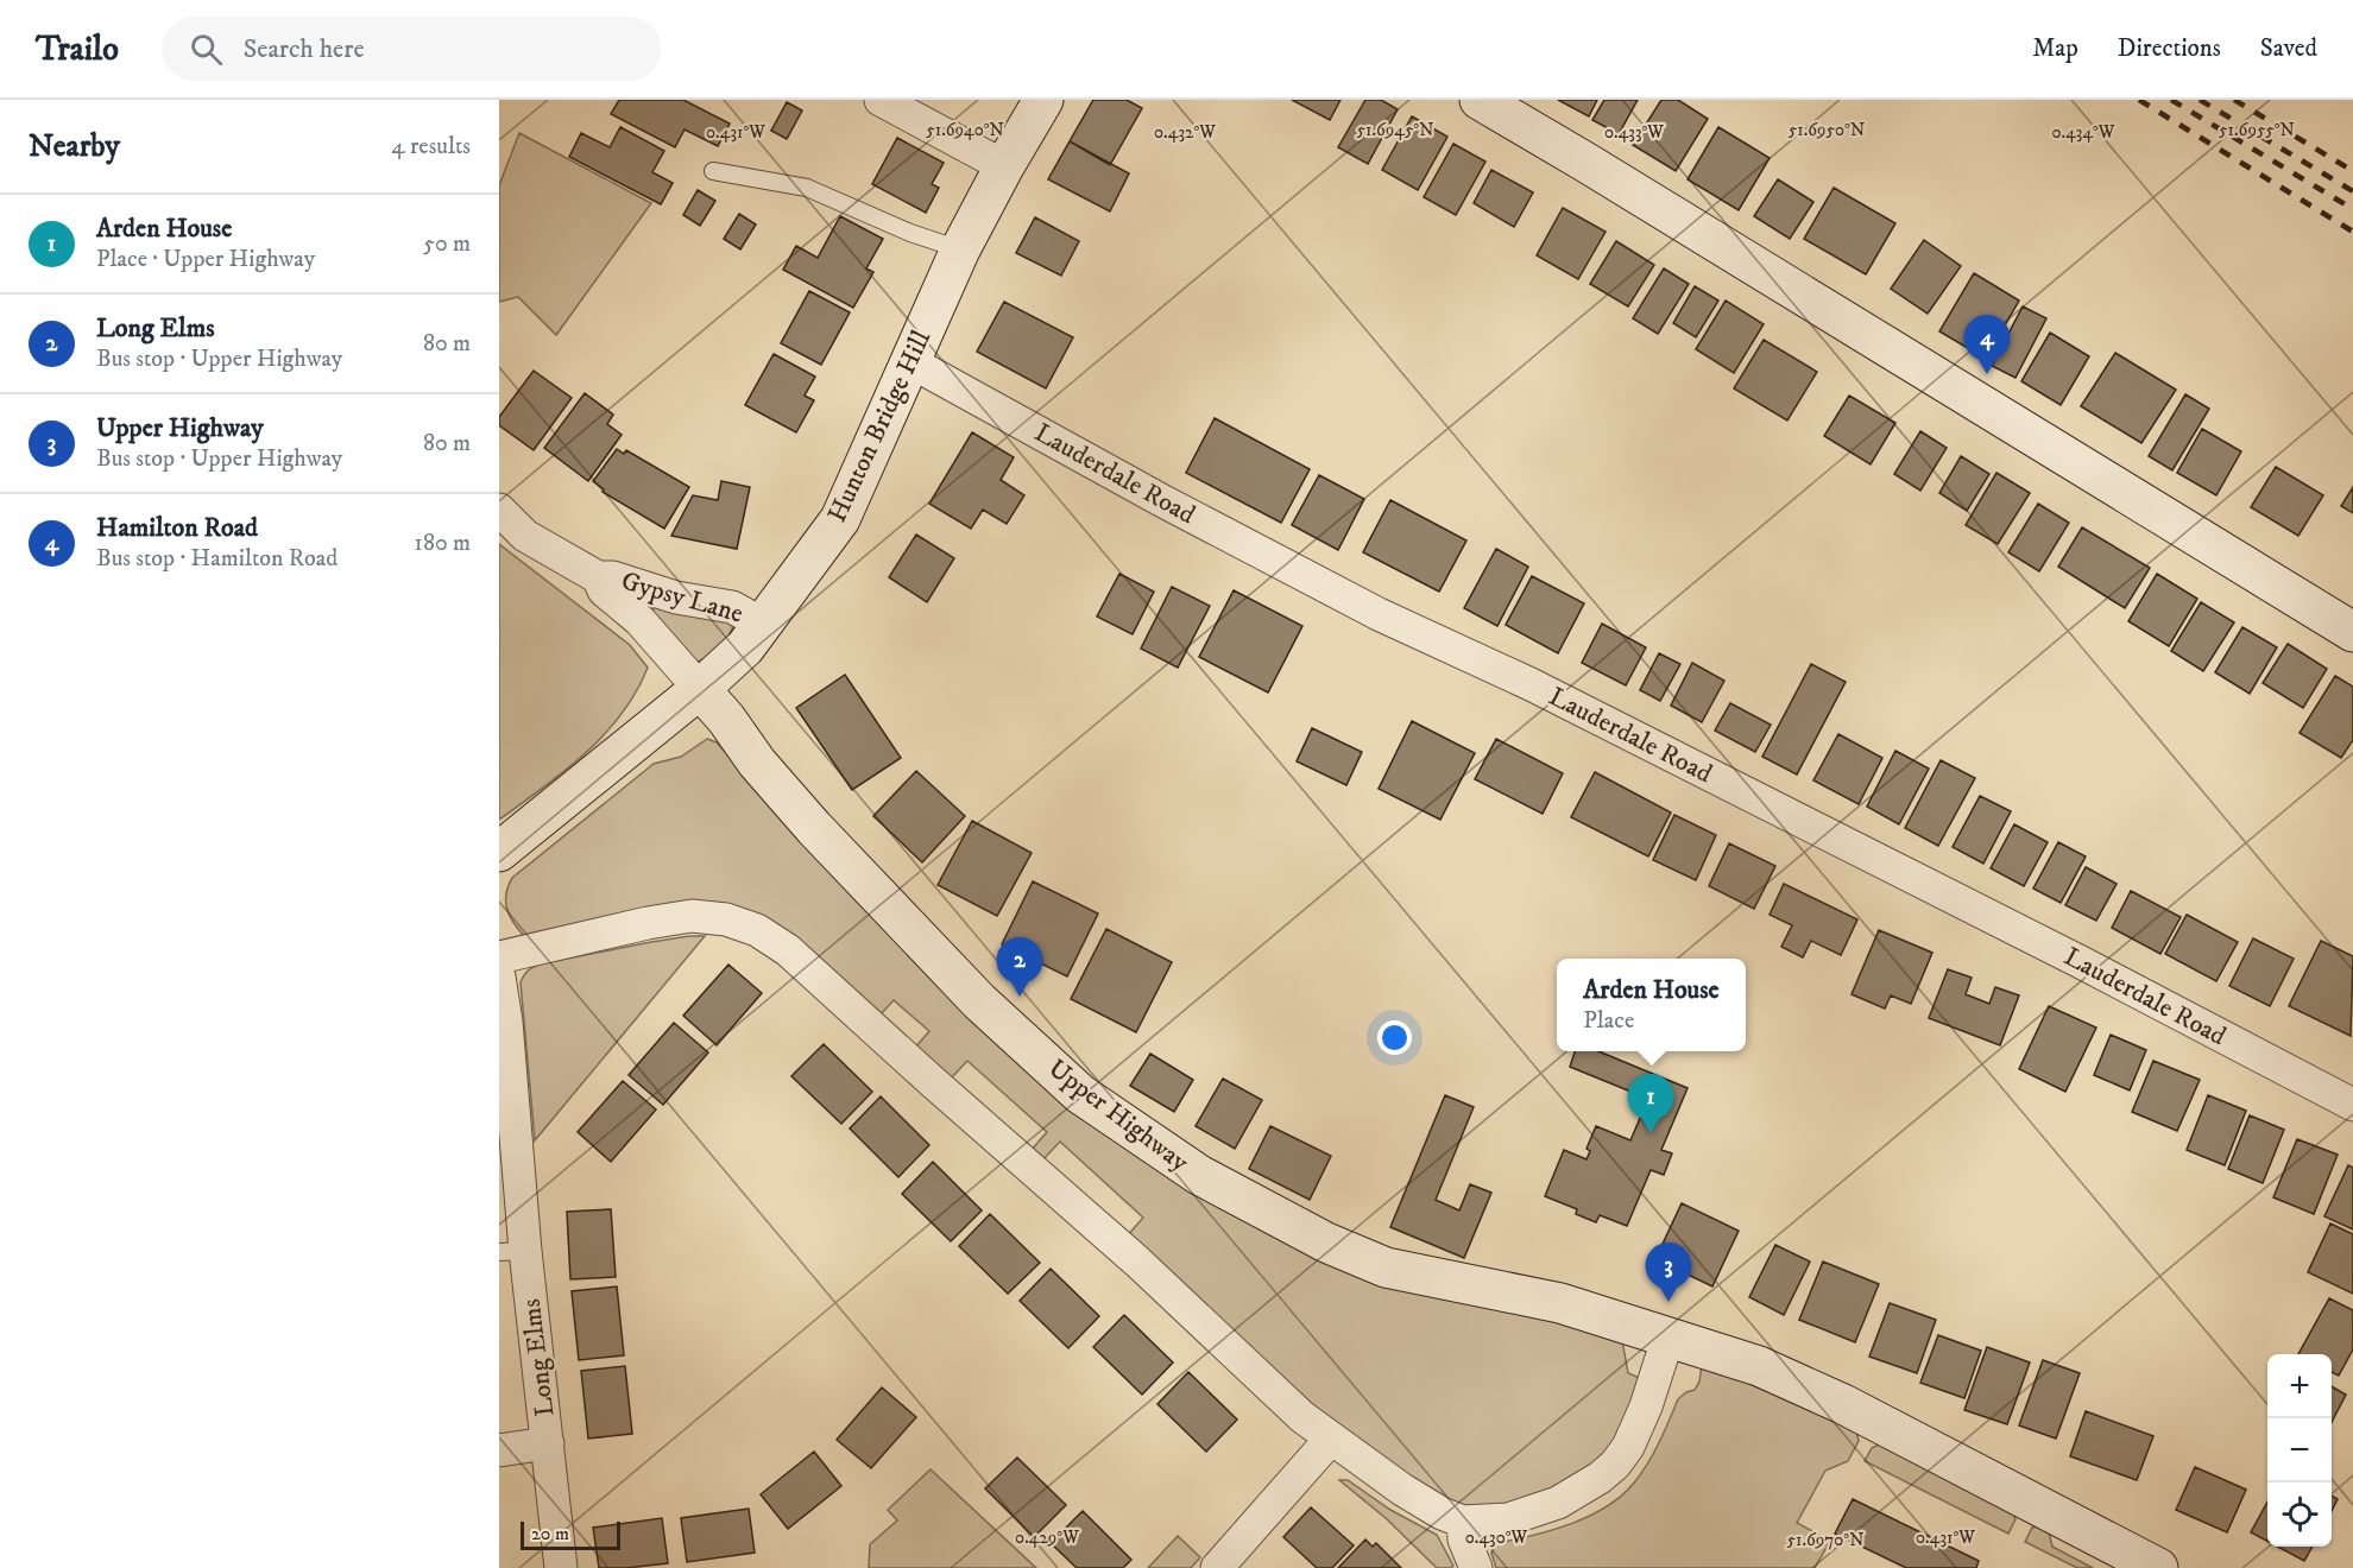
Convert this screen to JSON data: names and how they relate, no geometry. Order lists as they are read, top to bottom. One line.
{"streets":{"street":["Hunton Bridge Hill","Lauderdale Road","Gypsy Lane","Upper Highway","Long Elms"]},"crossings":[["Hunton Bridge Hill","Lauderdale Road"],["Hunton Bridge Hill","Gypsy Lane"],["Hunton Bridge Hill","Upper Highway"],["Gypsy Lane","Upper Highway"]],"scale_bar":"20 m","page":{"header":"Trailo","search":"Search here","nav":["Map","Directions","Saved"],"heading":["Nearby","4 results"],"list":[{"mark":"1","name":"Arden House","note":"Place · Upper Highway","value":"50 m"},{"mark":"2","name":"Long Elms","note":"Bus stop · Upper Highway","value":"80 m"},{"mark":"3","name":"Upper Highway","note":"Bus stop · Upper Highway","value":"80 m"},{"mark":"4","name":"Hamilton Road","note":"Bus stop · Hamilton Road","value":"180 m"}],"pins":["4","2","1","3"],"popup":["Arden House","Place"],"map_buttons":["+","−"],"scale":"20 m"},"coordinates":["51.6940°N","51.6945°N","51.6950°N","51.6955°N","0.431°W","0.432°W","0.433°W","0.434°W","0.429°W","0.430°W","51.6970°N"]}
